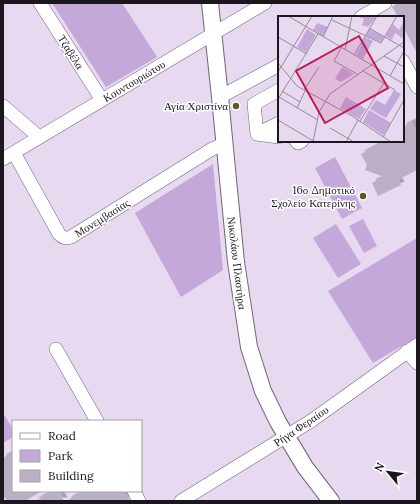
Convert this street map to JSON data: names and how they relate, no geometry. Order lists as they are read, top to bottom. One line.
{"streets":{"main road":["Νικολάου Πλαστήρα"],"street":["Τζαβέλα","Κουντουριώτου","Μονεμβασίας","Ρήγα Φεραίου"]},"crossings":[["Τζαβέλα","Κουντουριώτου"],["Κουντουριώτου","Μονεμβασίας"],["Κουντουριώτου","Νικολάου Πλαστήρα"],["Μονεμβασίας","Νικολάου Πλαστήρα"],["Νικολάου Πλαστήρα","Ρήγα Φεραίου"]],"places":["Αγία Χριστίνα","16ο Δημοτικό Σχολείο Κατερίνης"],"legend":["Road","Park","Building"],"north":"top left"}
